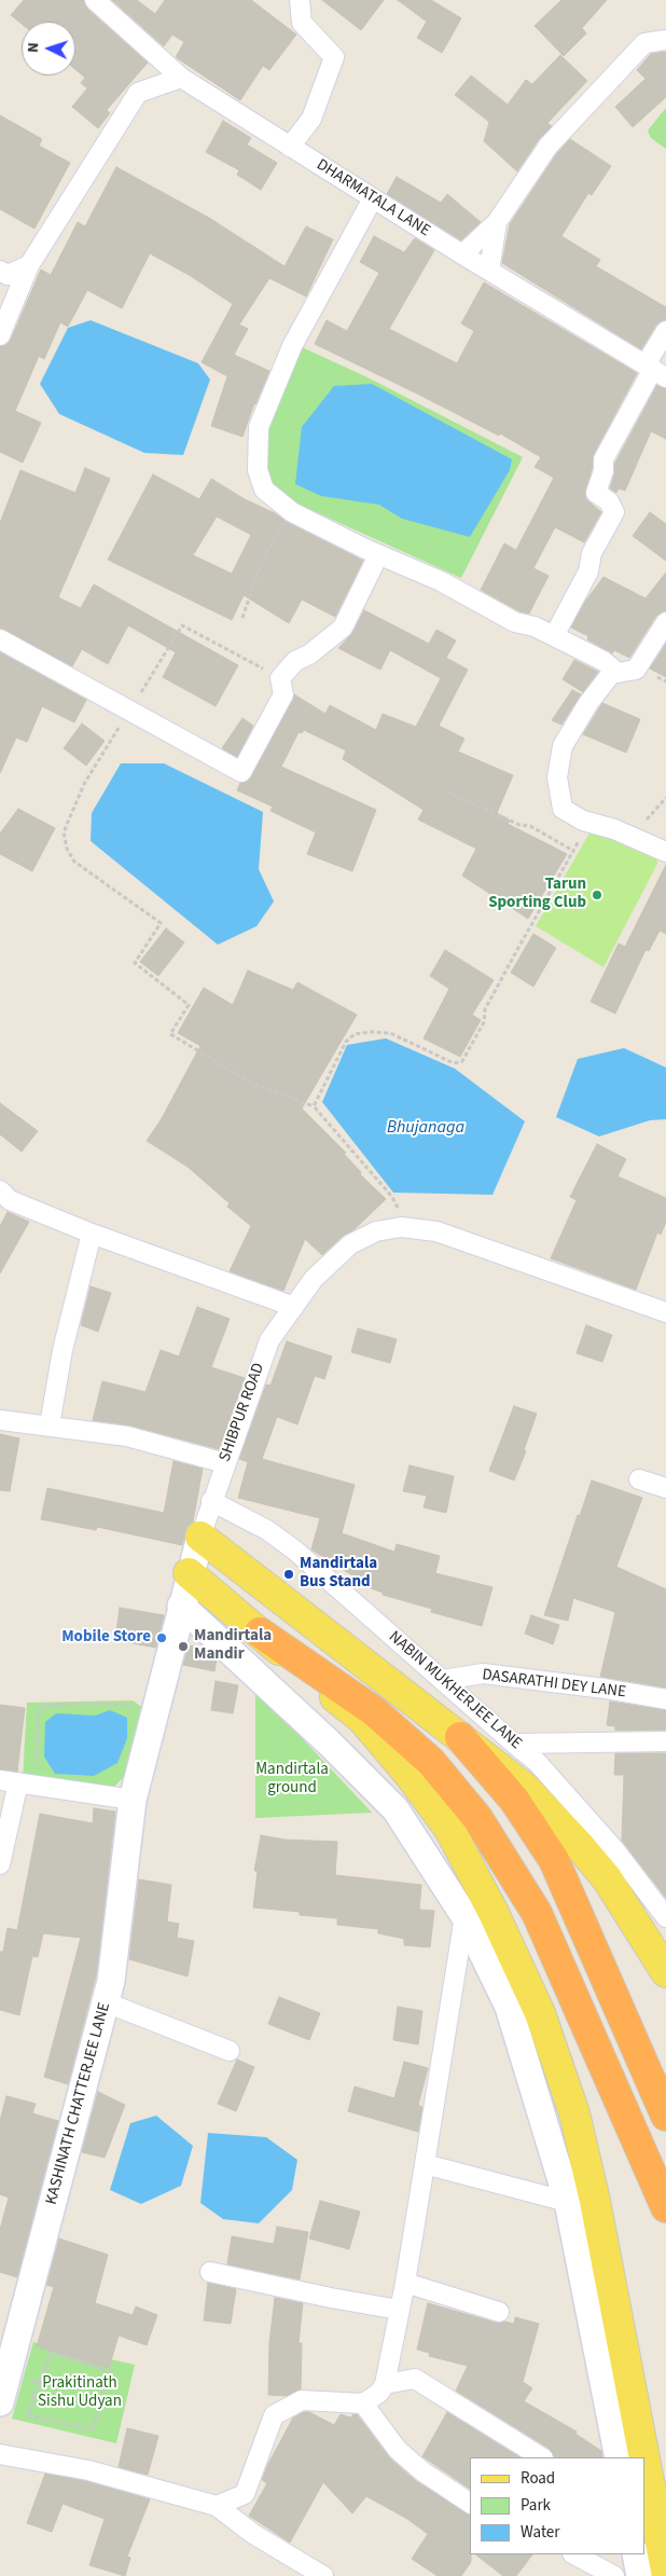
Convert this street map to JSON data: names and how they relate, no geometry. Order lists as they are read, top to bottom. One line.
{"streets":{"street":["DHARMATALA LANE","SHIBPUR ROAD","DASARATHI DEY LANE","NABIN MUKHERJEE LANE","KASHINATH CHATTERJEE LANE"]},"crossings":[["SHIBPUR ROAD","NABIN MUKHERJEE LANE"],["SHIBPUR ROAD","KASHINATH CHATTERJEE LANE"],["DASARATHI DEY LANE","NABIN MUKHERJEE LANE"]],"water":["Bhujanaga"],"parks":["Mandirtala ground","Prakitinath Sishu Udyan"],"places":["Tarun Sporting Club","Mandirtala Bus Stand","Mobile Store","Mandirtala Mandir"],"legend":["Road","Park","Water"],"north":"left"}
